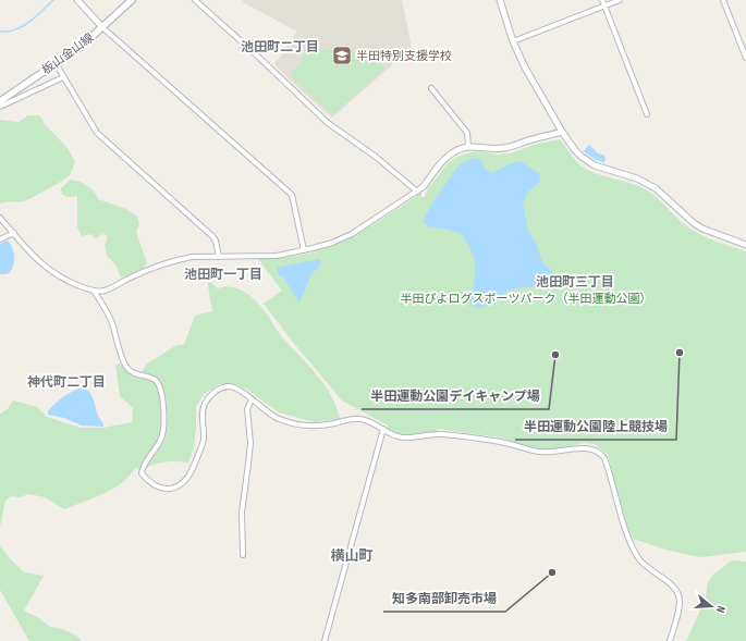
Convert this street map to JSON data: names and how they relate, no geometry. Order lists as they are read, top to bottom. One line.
{"streets":{"main road":["板山金山線"]},"districts":["池田町二丁目","池田町一丁目","池田町三丁目","神代町二丁目","横山町"],"parks":["半田ぴよログスポーツパーク（半田運動公園）"],"places":{"school or university":["半田特別支援学校"],"other":["半田運動公園陸上競技場","半田運動公園デイキャンプ場","知多南部卸売市場"]},"north":"right"}
